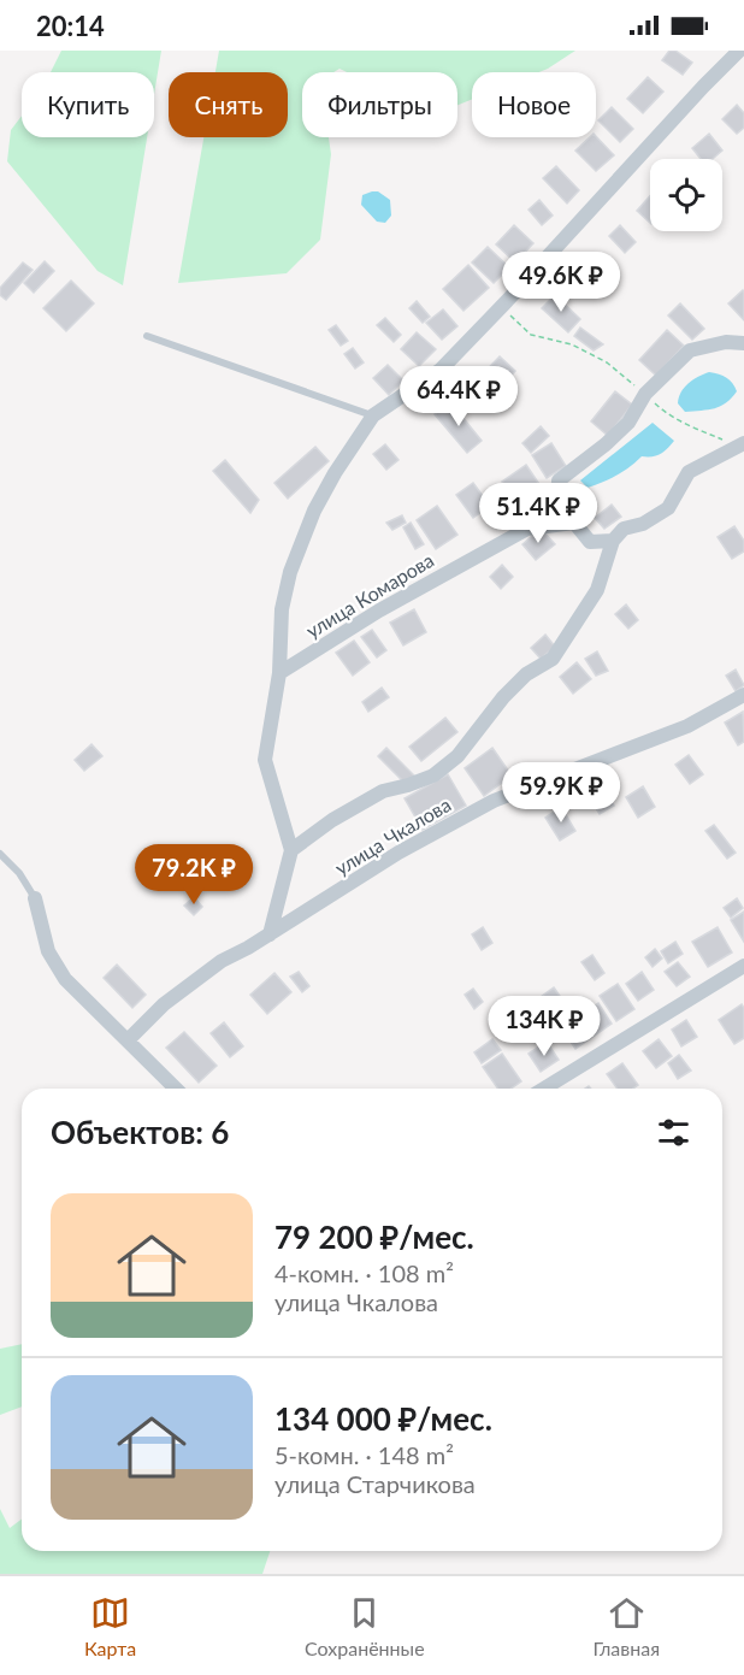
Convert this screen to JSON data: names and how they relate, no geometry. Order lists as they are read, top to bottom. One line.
{"streets":{"street":["улица Комарова","улица Чкалова"]},"page":{"status":"20:14","chip":["Купить","Снять","Фильтры","Новое"],"price":["49.6K ₽","64.4K ₽","51.4K ₽","59.9K ₽","79.2K ₽","134K ₽"],"heading":"Объектов: 6","list":[{"name":"79 200 ₽/мес.","note":"4-комн. · 108 m² · улица Чкалова"},{"name":"134 000 ₽/мес.","note":"5-комн. · 148 m² · улица Старчикова"}],"tabs":["Карта","Сохранённые","Главная"]}}
